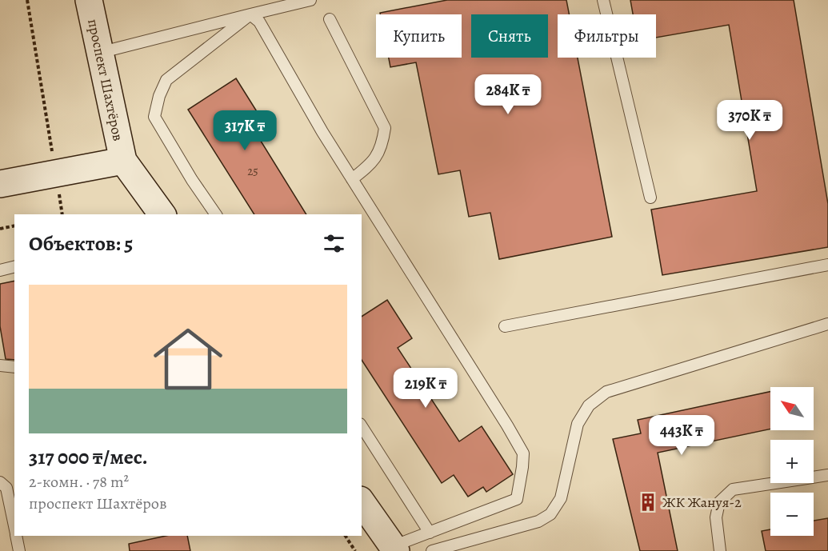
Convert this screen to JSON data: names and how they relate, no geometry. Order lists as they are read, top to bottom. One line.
{"streets":{"main road":["проспект Шахтёров"]},"places":{"building":["ЖК Жануя-2"]},"house_numbers":["25"],"north":"top left","page":{"chip":["Купить","Снять","Фильтры"],"price":["284K ₸","370K ₸","317K ₸","219K ₸","443K ₸"],"heading":"Объектов: 5","list":[{"name":"317 000 ₸/мес.","note":"2-комн. · 78 m² · проспект Шахтёров"}],"map_buttons":["+","−"]}}
